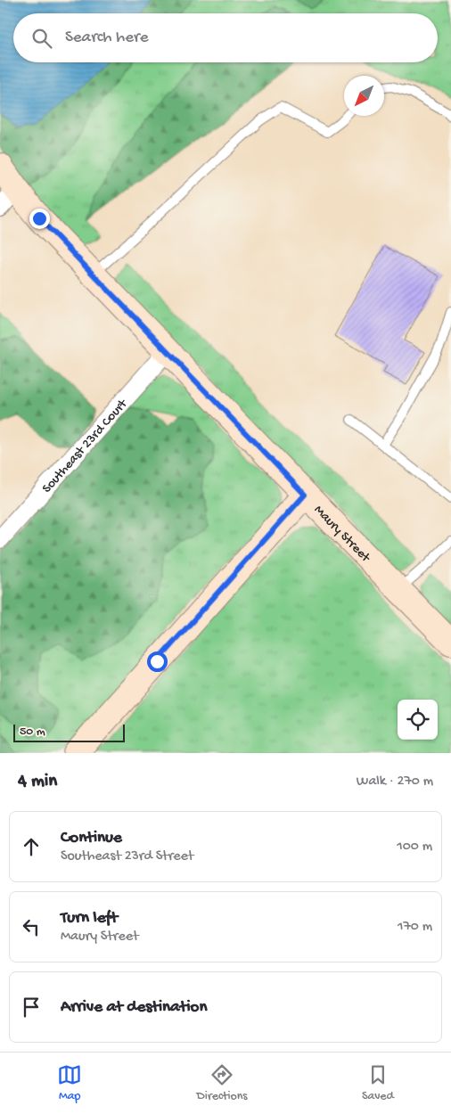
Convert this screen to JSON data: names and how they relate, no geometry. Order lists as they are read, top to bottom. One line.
{"streets":{"main road":["Maury Street"],"street":["Southeast 23rd Court"]},"crossings":[["Southeast 23rd Court","Maury Street"]],"scale_bar":"50 m","north":"bottom left","page":{"search":"Search here","scale":"50 m","heading":["4 min","Walk · 270 m"],"list":[["Continue","Southeast 23rd Street","100 m"],["Turn left","Maury Street","170 m"],"Arrive at destination"],"nav":["Map","Directions","Saved"]}}
